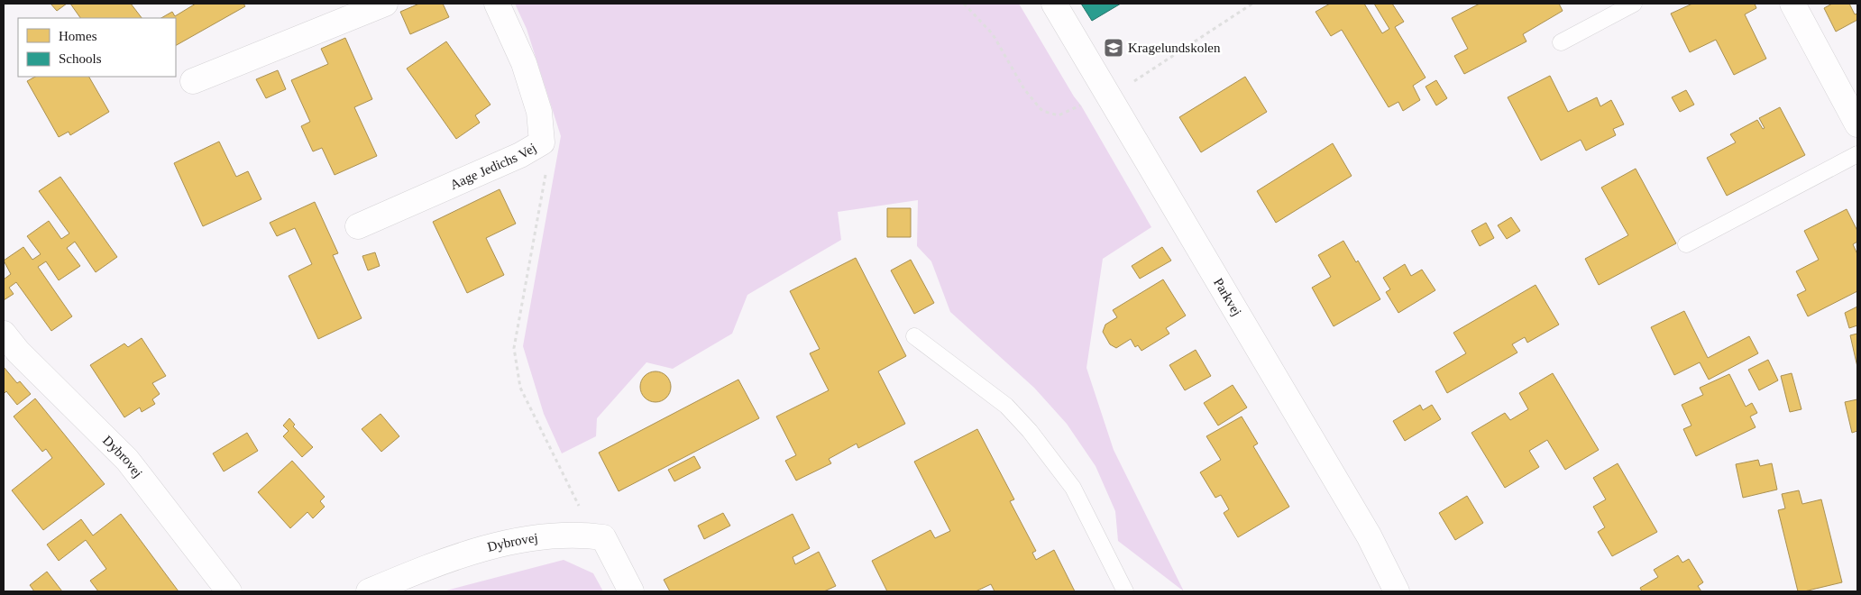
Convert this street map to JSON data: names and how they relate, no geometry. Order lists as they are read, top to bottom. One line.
{"streets":{"street":["Aage Jedichs Vej","Parkvej","Dybrovej"]},"places":{"school or university":["Kragelundskolen"]},"legend":["Homes","Schools"]}
